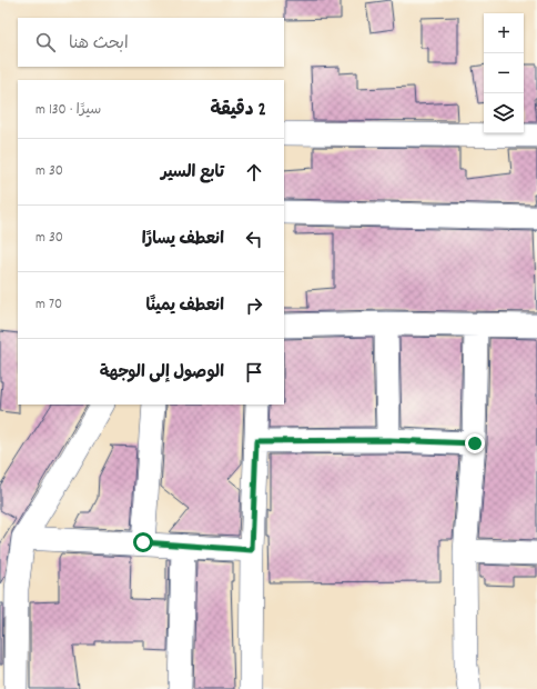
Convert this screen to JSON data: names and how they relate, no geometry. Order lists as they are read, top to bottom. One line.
{"page":{"map_buttons":["+","−"],"search":"ابحث هنا","heading":["2 دقيقة","سيرًا · 130 m"],"list":[["تابع السير","30 m"],["انعطف يسارًا","30 m"],["انعطف يمينًا","70 m"],"الوصول إلى الوجهة"]}}
